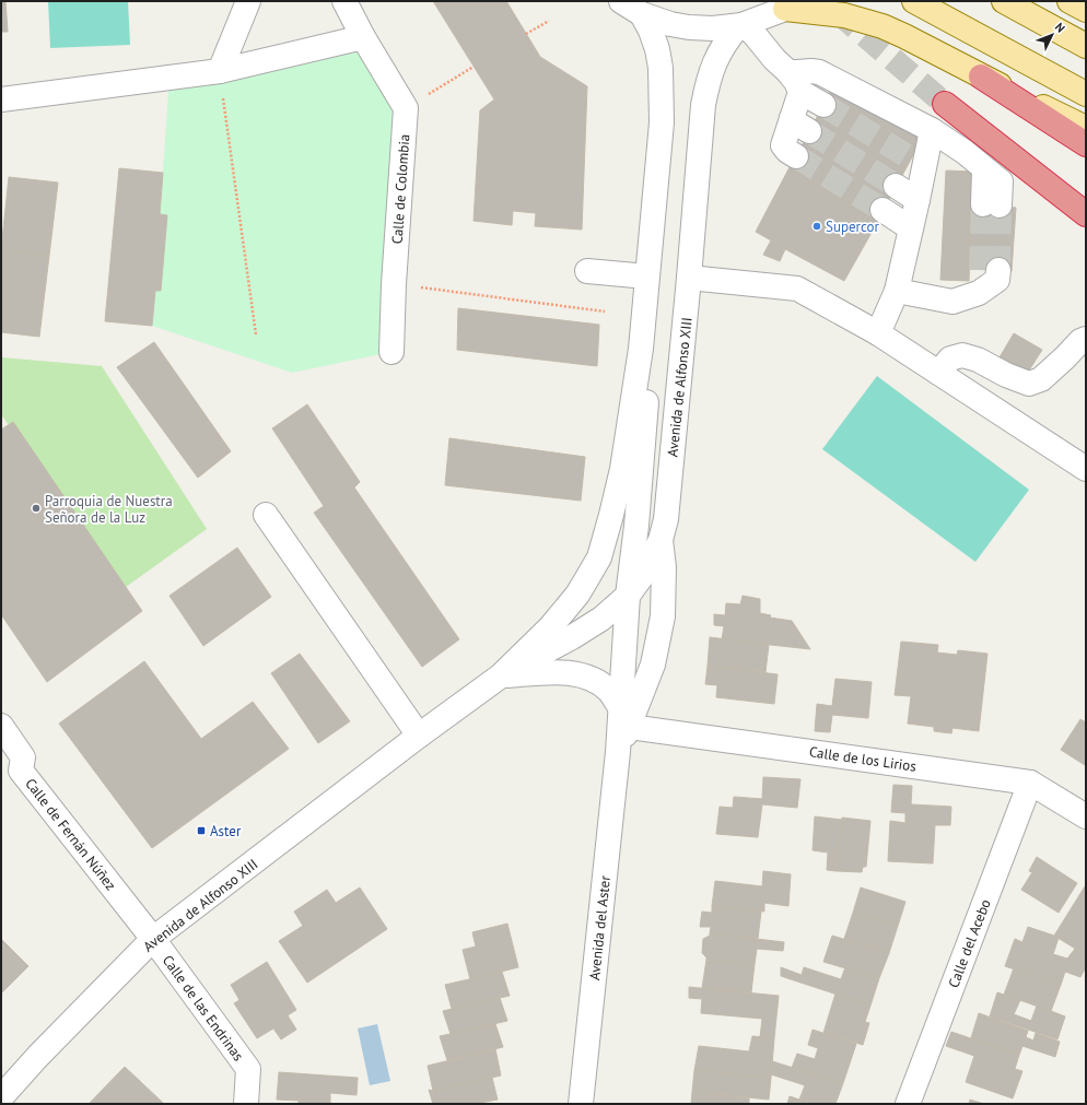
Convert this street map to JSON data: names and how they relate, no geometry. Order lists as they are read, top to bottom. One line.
{"streets":{"street":["Calle de Colombia","Avenida de Alfonso XIII","Calle de los Lirios","Calle de Fernán Núñez","Avenida del Aster","Calle del Acebo","Calle de las Endrinas"]},"crossings":[["Avenida de Alfonso XIII","Calle de Fernán Núñez"],["Avenida de Alfonso XIII","Calle de las Endrinas"],["Calle de los Lirios","Avenida del Aster"],["Calle de los Lirios","Calle del Acebo"],["Calle de Fernán Núñez","Calle de las Endrinas"]],"places":{"other":["Supercor","Parroquia de Nuestra Señora de la Luz"],"transit":["Aster"]},"north":"top right"}
